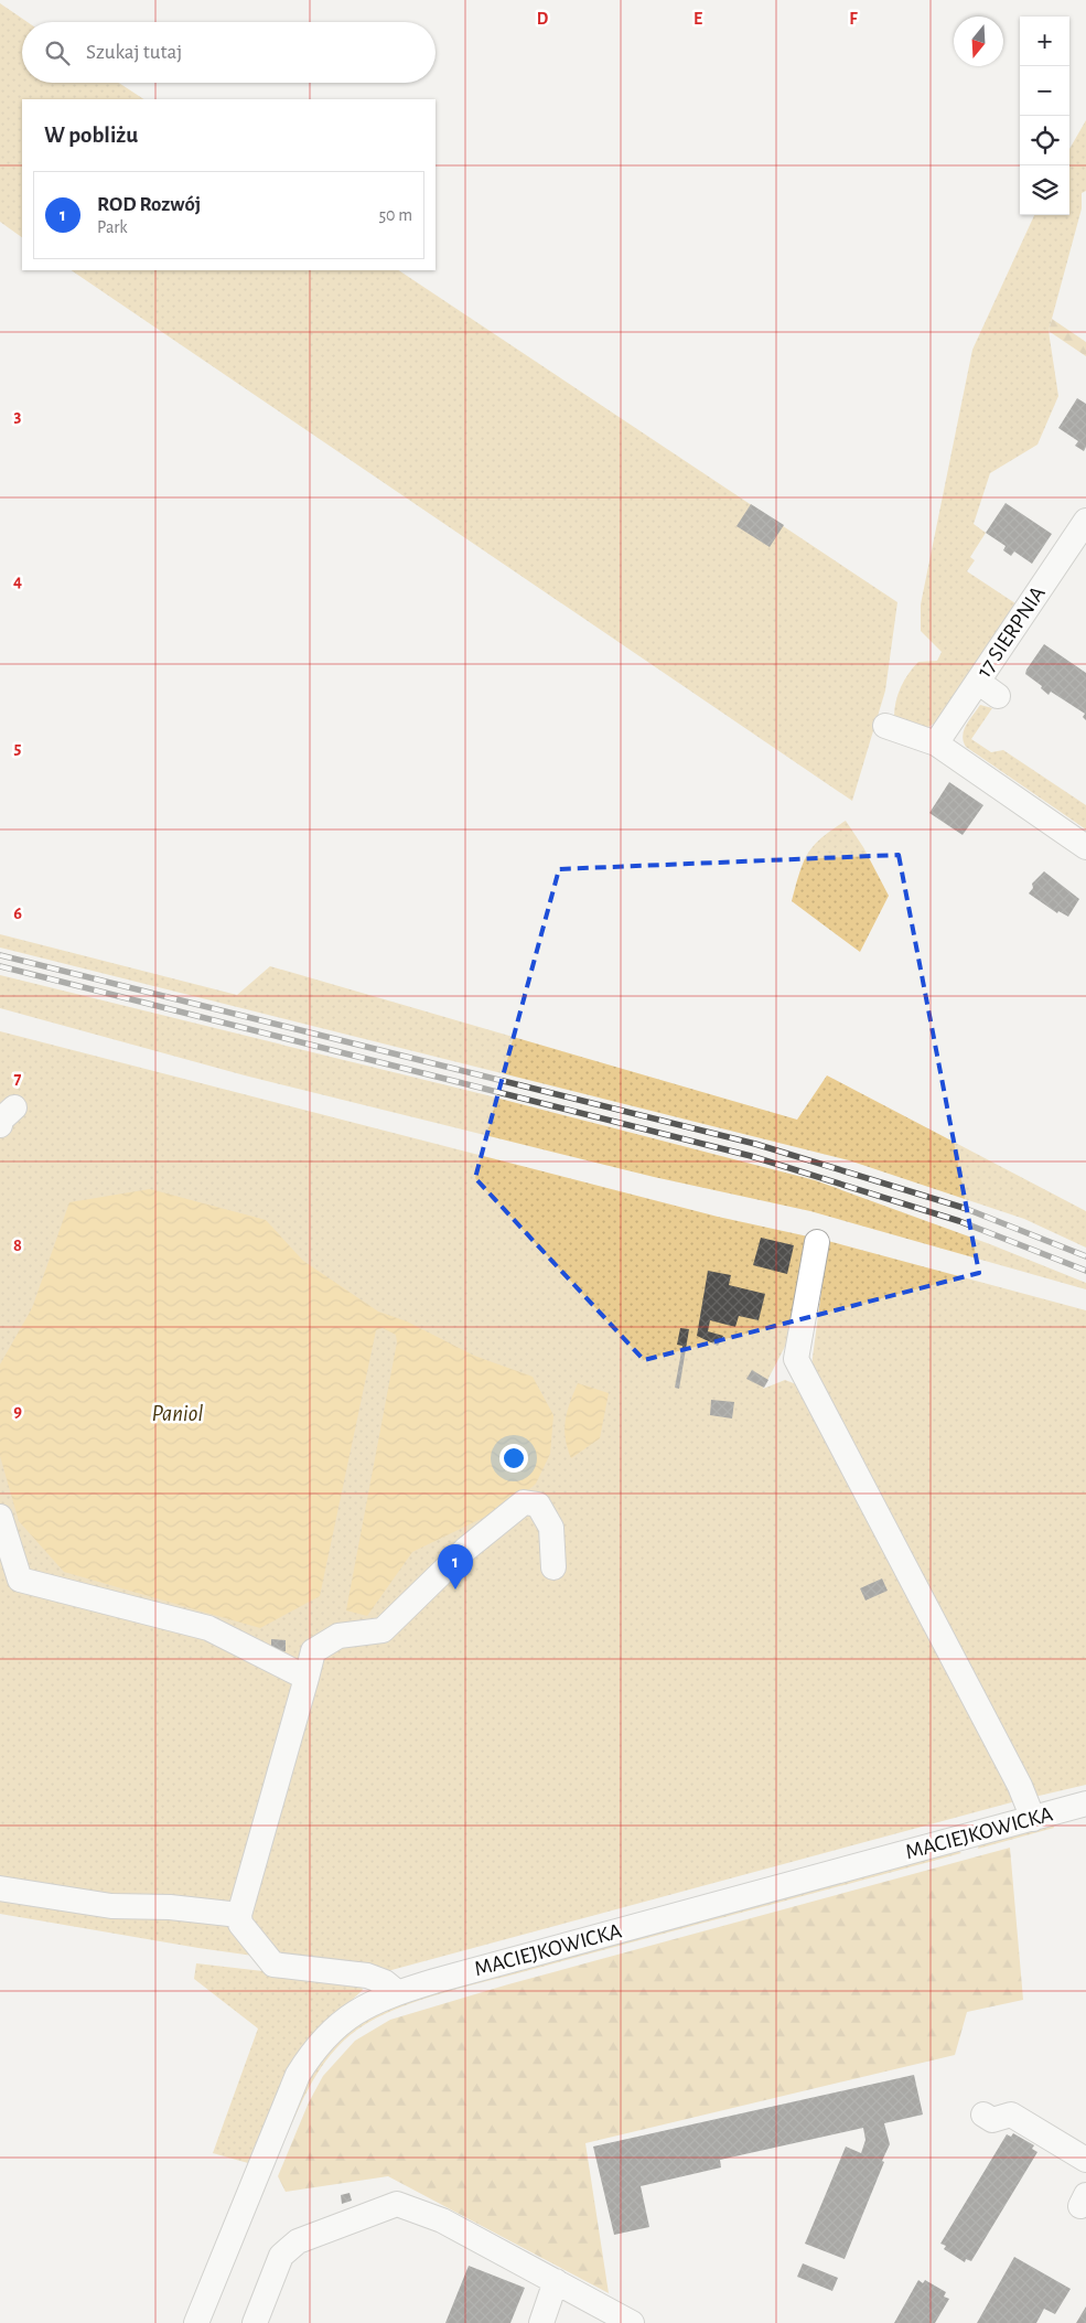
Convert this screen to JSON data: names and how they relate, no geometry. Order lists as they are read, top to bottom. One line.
{"streets":{"street":["17 SIERPNIA","MACIEJKOWICKA"]},"water":["Paniol"],"north":"bottom","page":{"map_buttons":["+","−"],"search":"Szukaj tutaj","heading":"W pobliżu","list":[{"mark":"1","name":"ROD Rozwój","note":"Park","value":"50 m"}],"pins":"1"},"grid":{"columns":["D","E","F"],"rows":["3","4","5","6","7","8","9"]}}
